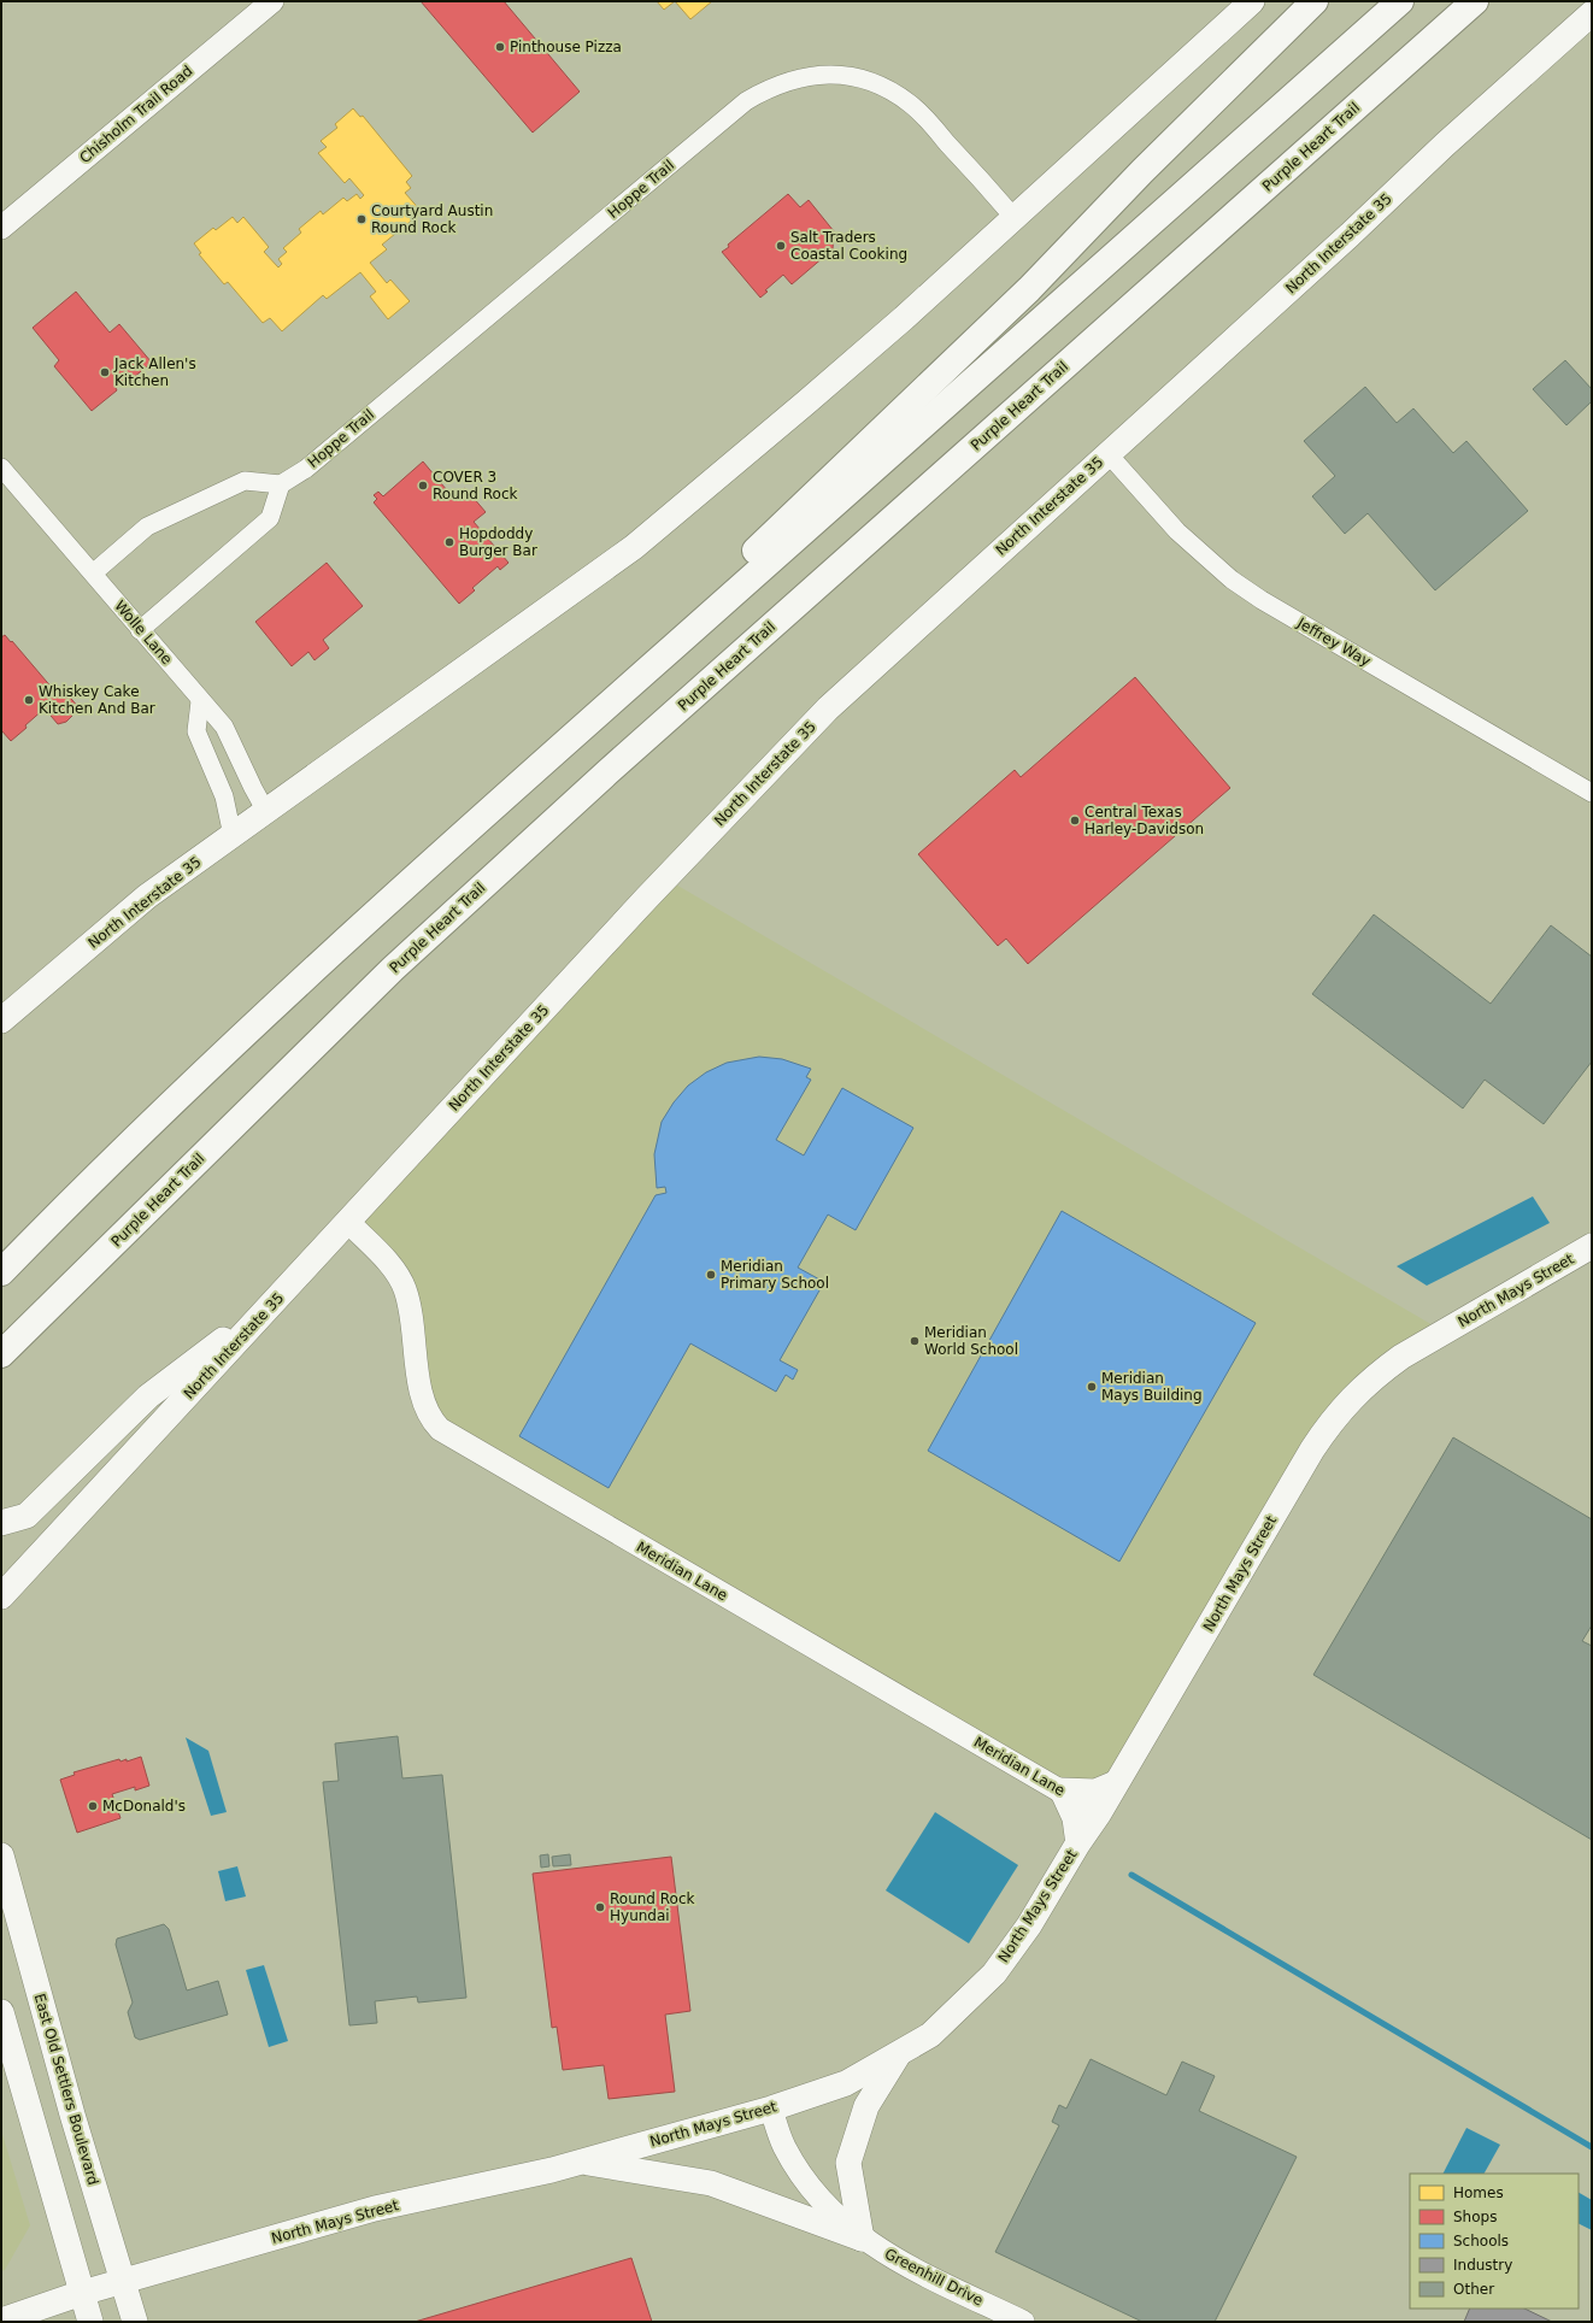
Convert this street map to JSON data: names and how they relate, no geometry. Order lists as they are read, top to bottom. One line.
{"streets":{"highway":["Purple Heart Trail"],"main road":["North Interstate 35","North Mays Street","East Old Settlers Boulevard"],"street":["Chisholm Trail Road","Hoppe Trail","Wolle Lane","Jeffrey Way","Meridian Lane","Greenhill Drive"]},"crossings":[["Hoppe Trail","North Interstate 35"],["North Interstate 35","Wolle Lane"],["North Interstate 35","Jeffrey Way"],["North Interstate 35","Meridian Lane"],["North Mays Street","Meridian Lane"],["North Mays Street","East Old Settlers Boulevard"],["North Mays Street","Greenhill Drive"]],"places":["Pinthouse Pizza","Courtyard Austin Round Rock","Salt Traders Coastal Cooking","Jack Allen's Kitchen","COVER 3 Round Rock","Hopdoddy Burger Bar","Whiskey Cake Kitchen And Bar","Central Texas Harley-Davidson","Meridian Primary School","Meridian World School","Meridian Mays Building","McDonald's","Round Rock Hyundai"],"legend":["Homes","Shops","Schools","Industry","Other"]}
